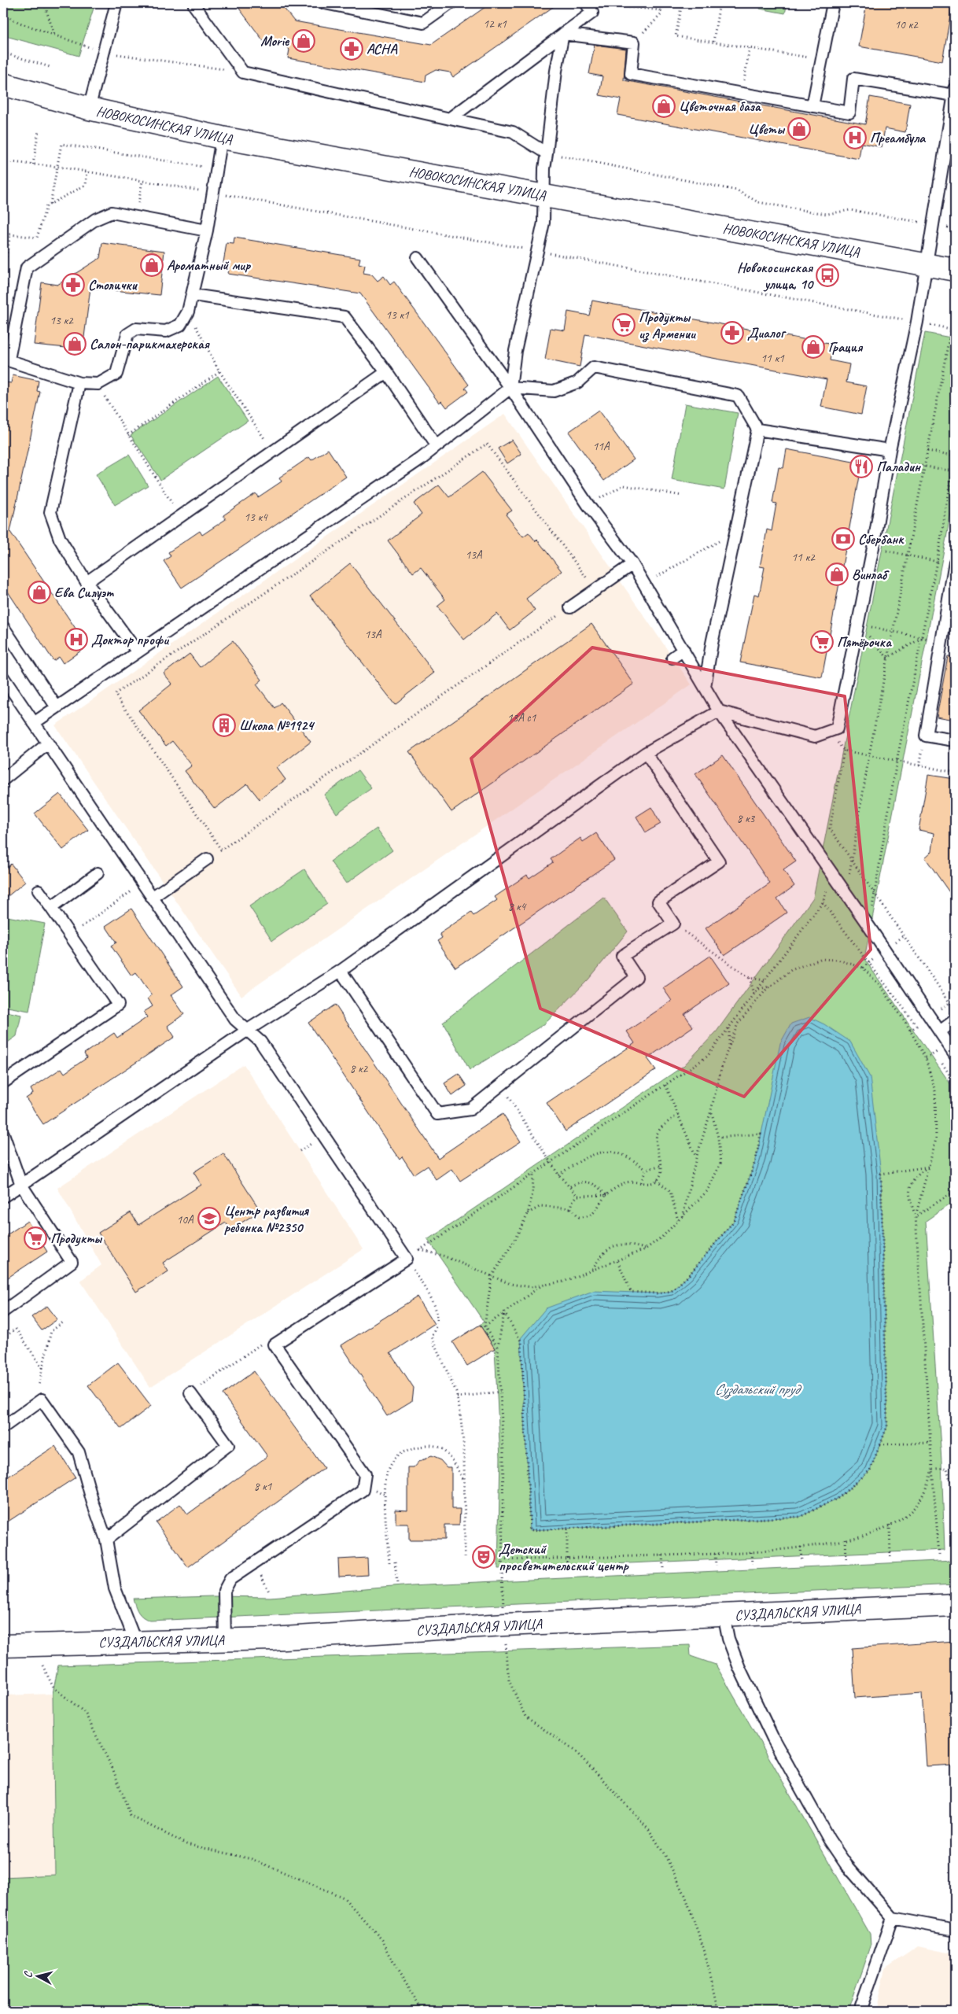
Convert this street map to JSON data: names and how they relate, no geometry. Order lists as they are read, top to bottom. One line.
{"streets":{"street":["НОВОКОСИНСКАЯ УЛИЦА","СУЗДАЛЬСКАЯ УЛИЦА"]},"water":["Суздальский пруд"],"places":{"shop":["Morie","Цветочная база","Цветы","Ароматный мир","Салон-парикмахерская","Грация","Винлаб","Ева Силуэт"],"pharmacy":["АСНА","Столички","Диалог"],"hospital":["Преамбула","Доктор профи"],"bus stop":["Новокосинская улица, 10"],"supermarket":["Продукты из Армении","Пятёрочка","Продукты"],"restaurant":["Паладин"],"bank":["Сбербанк"],"building":["Школа №1924"],"school or university":["Центр развития ребенка №2350"],"theatre":["Детский просветительский центр"]},"house_numbers":["12 к1","10 к2","13 к1","13 к2","11 к1","11А","13 к4","13А","11 к2","13А","13A c1","8 к3","8 к4","8 к2","10А","8 к1"],"north":"left"}
